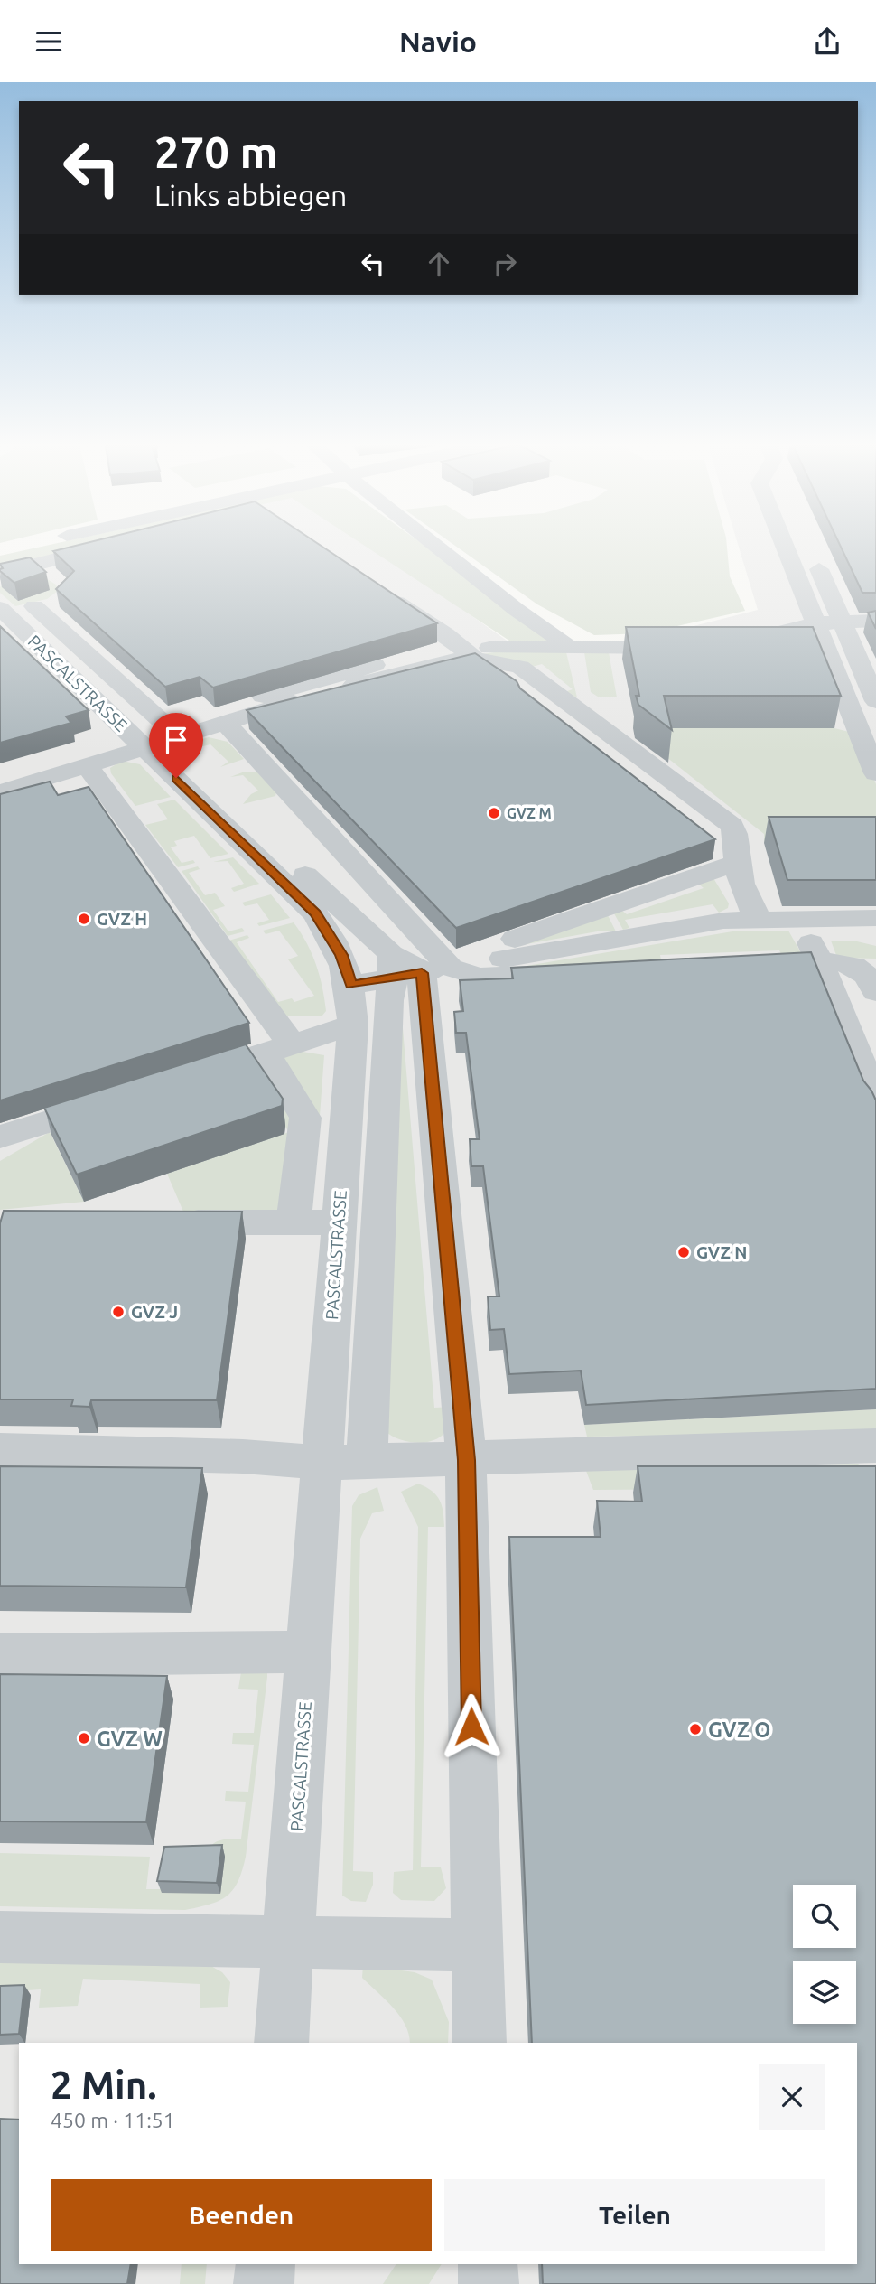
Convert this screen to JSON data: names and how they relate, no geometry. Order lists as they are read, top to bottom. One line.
{"streets":{"street":["PASCALSTRASSE"]},"places":["GVZ M","GVZ H","GVZ N","GVZ J","GVZ O","GVZ W"],"page":{"header":"Navio","turn":["270 m","Links abbiegen"],"heading":["2 Min.","450 m · 11:51"],"buttons":["Beenden","Teilen"]}}
